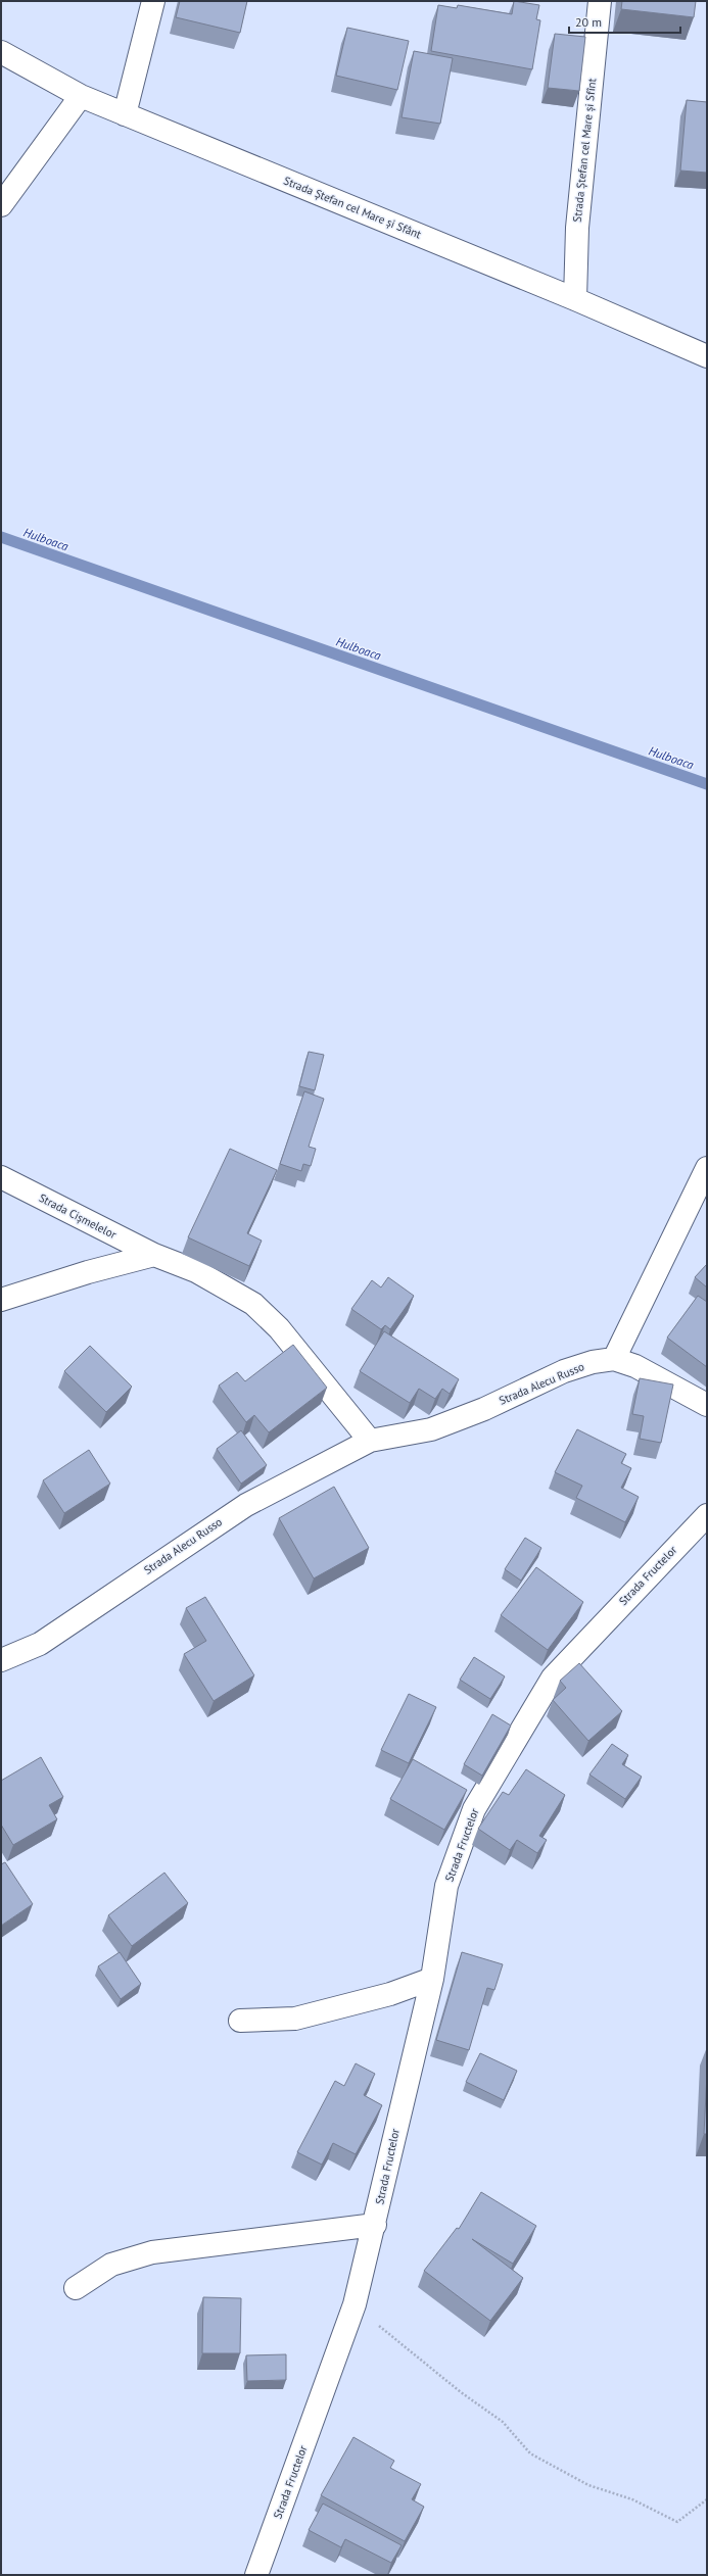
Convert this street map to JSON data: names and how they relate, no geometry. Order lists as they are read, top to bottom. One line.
{"streets":{"street":["Strada Ștefan cel Mare și Sfînt","Strada Ștefan cel Mare și Sfânt","Strada Cișmelelor","Strada Alecu Russo","Strada Fructelor"]},"crossings":[["Strada Ștefan cel Mare și Sfînt","Strada Ștefan cel Mare și Sfânt"],["Strada Cișmelelor","Strada Alecu Russo"]],"water":["Hulboaca"],"scale_bar":"20 m"}
